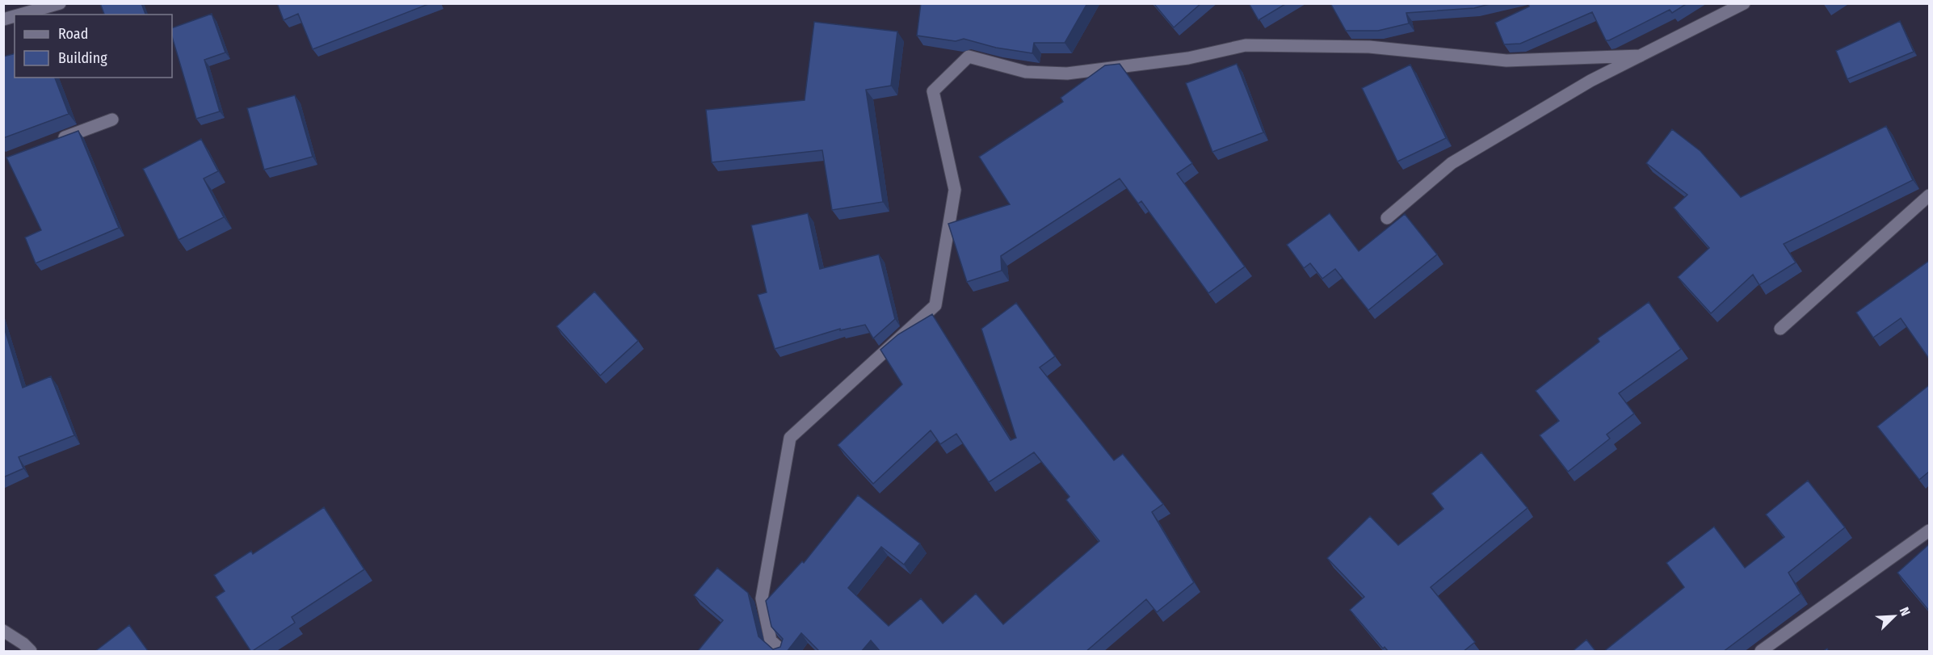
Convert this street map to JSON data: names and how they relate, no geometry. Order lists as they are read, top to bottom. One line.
{"legend":["Road","Building"],"north":"top right"}
